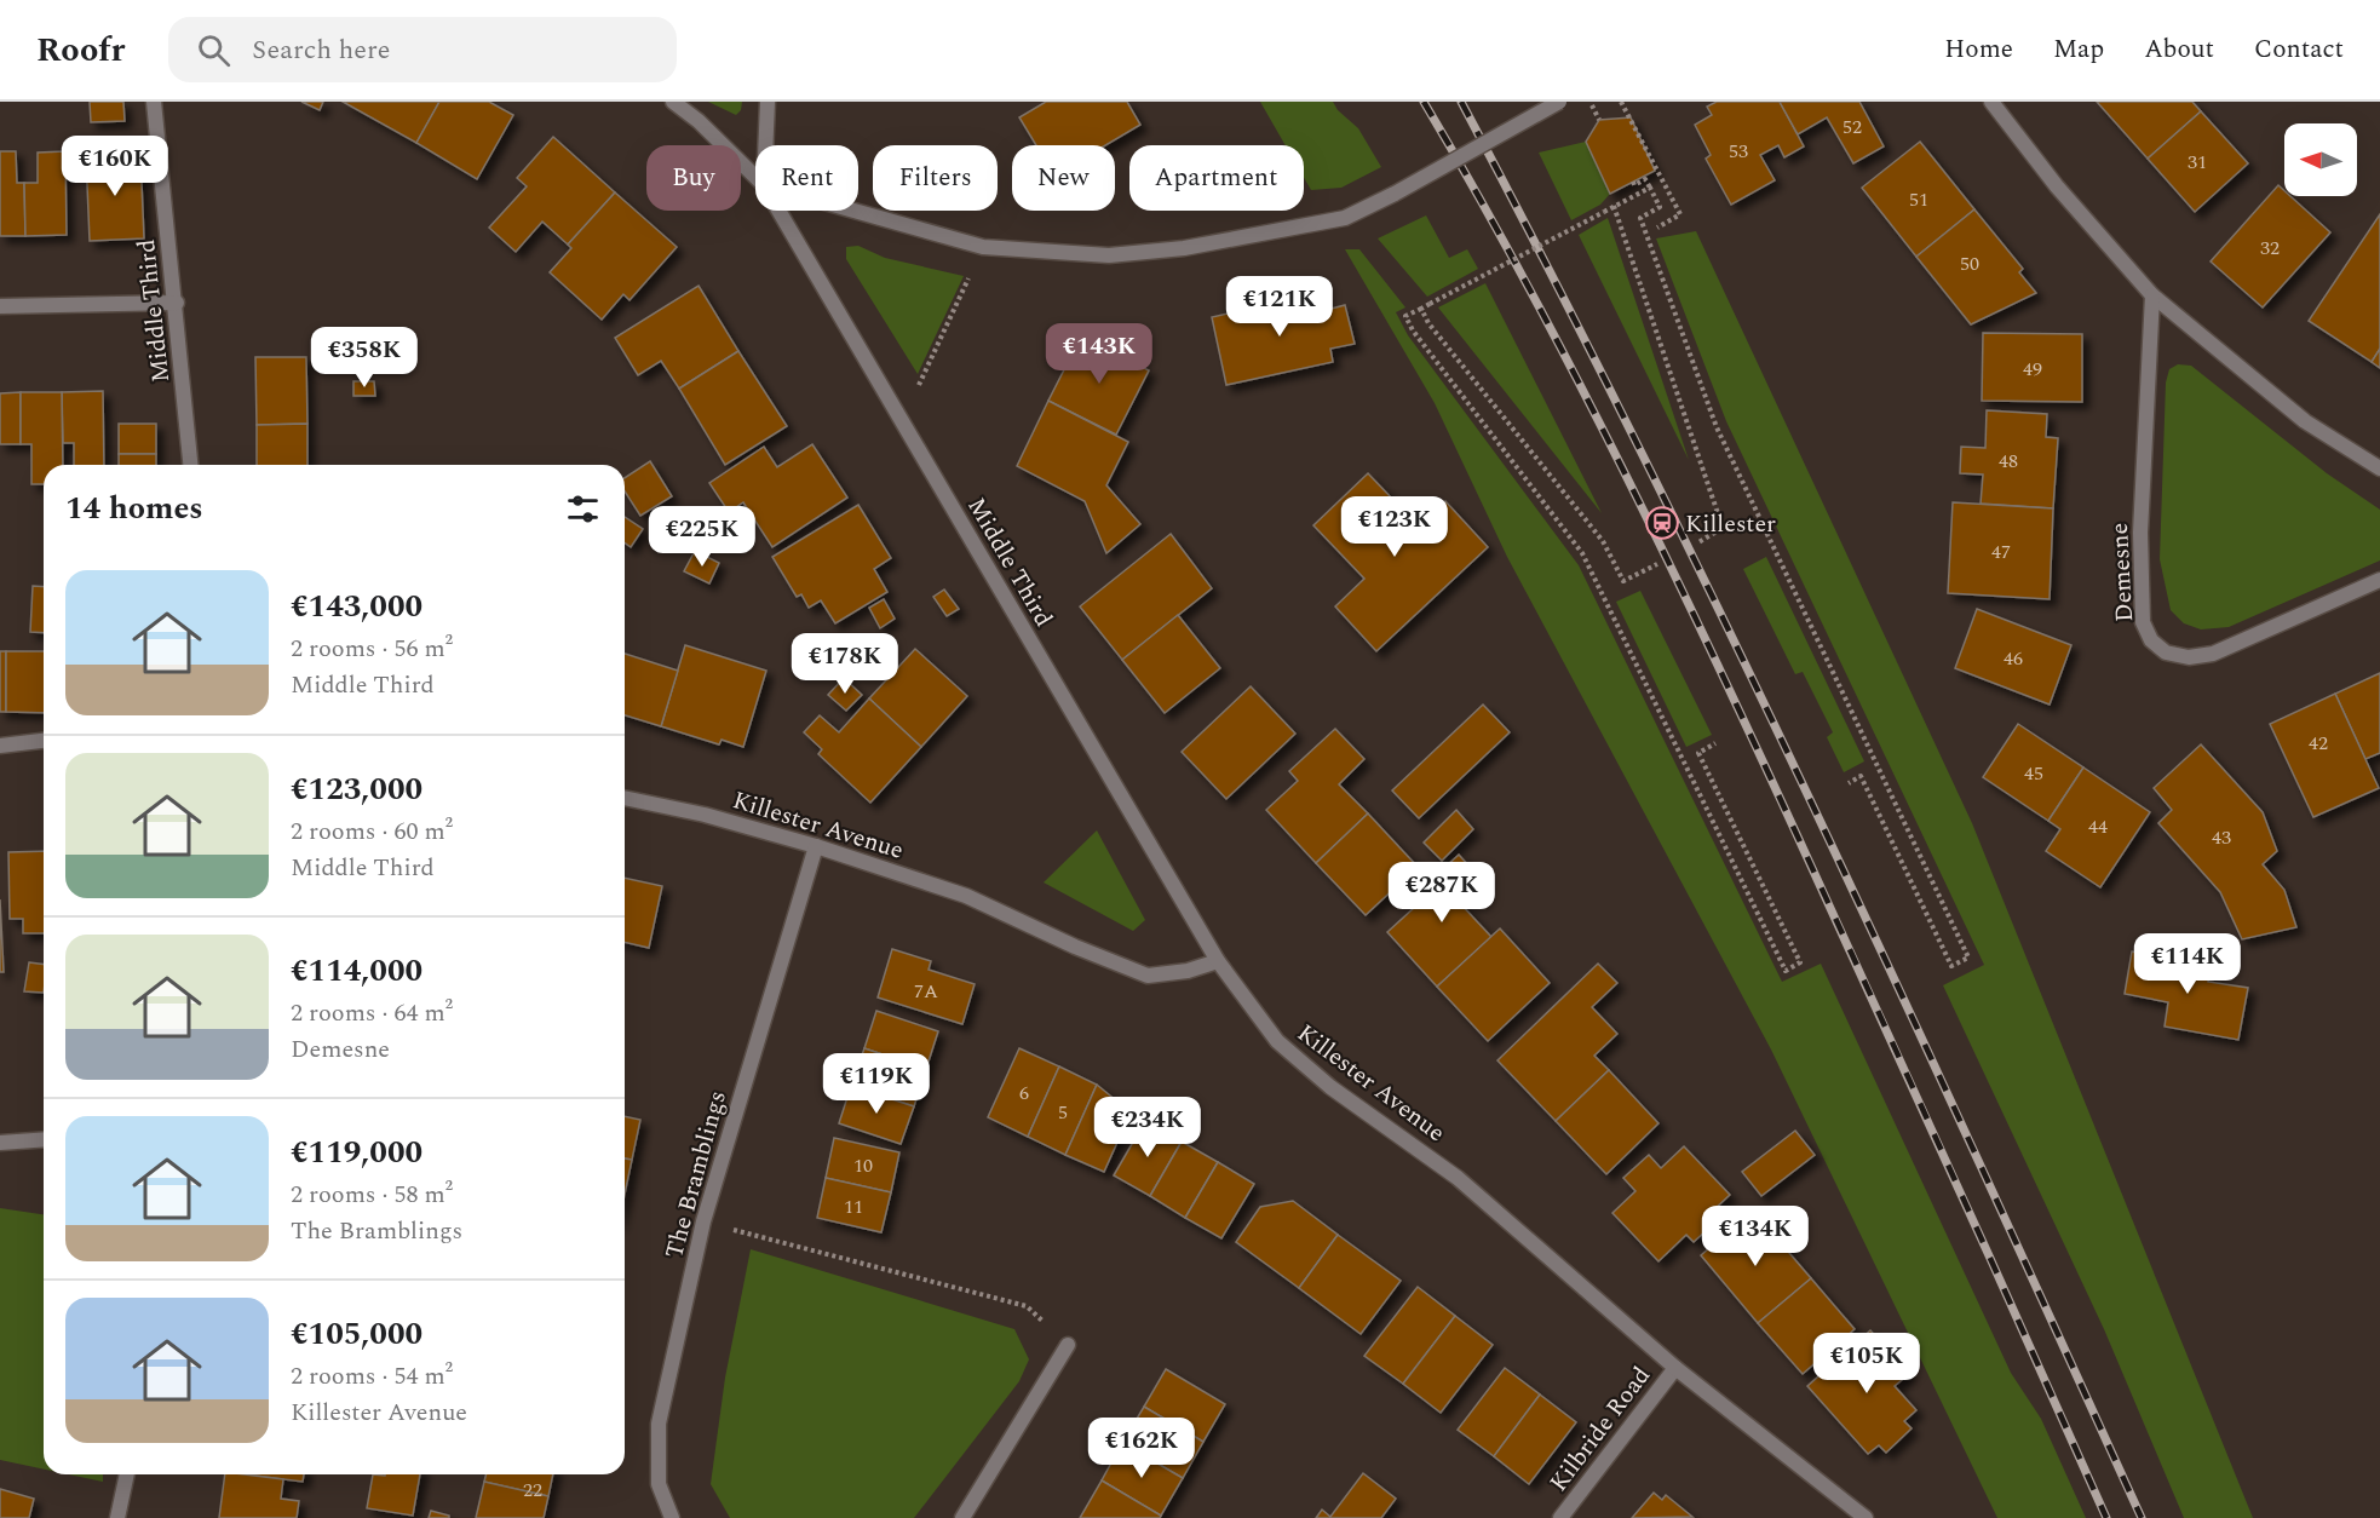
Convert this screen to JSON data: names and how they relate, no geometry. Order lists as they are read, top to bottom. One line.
{"streets":{"street":["Middle Third","Demesne","Killester Avenue","The Bramblings","Kilbride Road"]},"crossings":[["Middle Third","Killester Avenue"],["Killester Avenue","The Bramblings"],["Killester Avenue","Kilbride Road"]],"places":{"station":["Killester"]},"house_numbers":["52","53","31","51","32","50","49","48","47","46","42","45","44","43","7A","6","5","10","11","22"],"north":"left","page":{"header":"Roofr","search":"Search here","nav":["Home","Map","About","Contact"],"price":["€160K","€121K","€143K","€358K","€123K","€225K","€178K","€287K","€114K","€119K","€234K","€134K","€105K","€162K"],"chip":["Buy","Rent","Filters","New","Apartment"],"heading":"14 homes","list":[{"name":"€143,000","note":"2 rooms · 56 m² · Middle Third"},{"name":"€123,000","note":"2 rooms · 60 m² · Middle Third"},{"name":"€114,000","note":"2 rooms · 64 m² · Demesne"},{"name":"€119,000","note":"2 rooms · 58 m² · The Bramblings"},{"name":"€105,000","note":"2 rooms · 54 m² · Killester Avenue"}]}}
